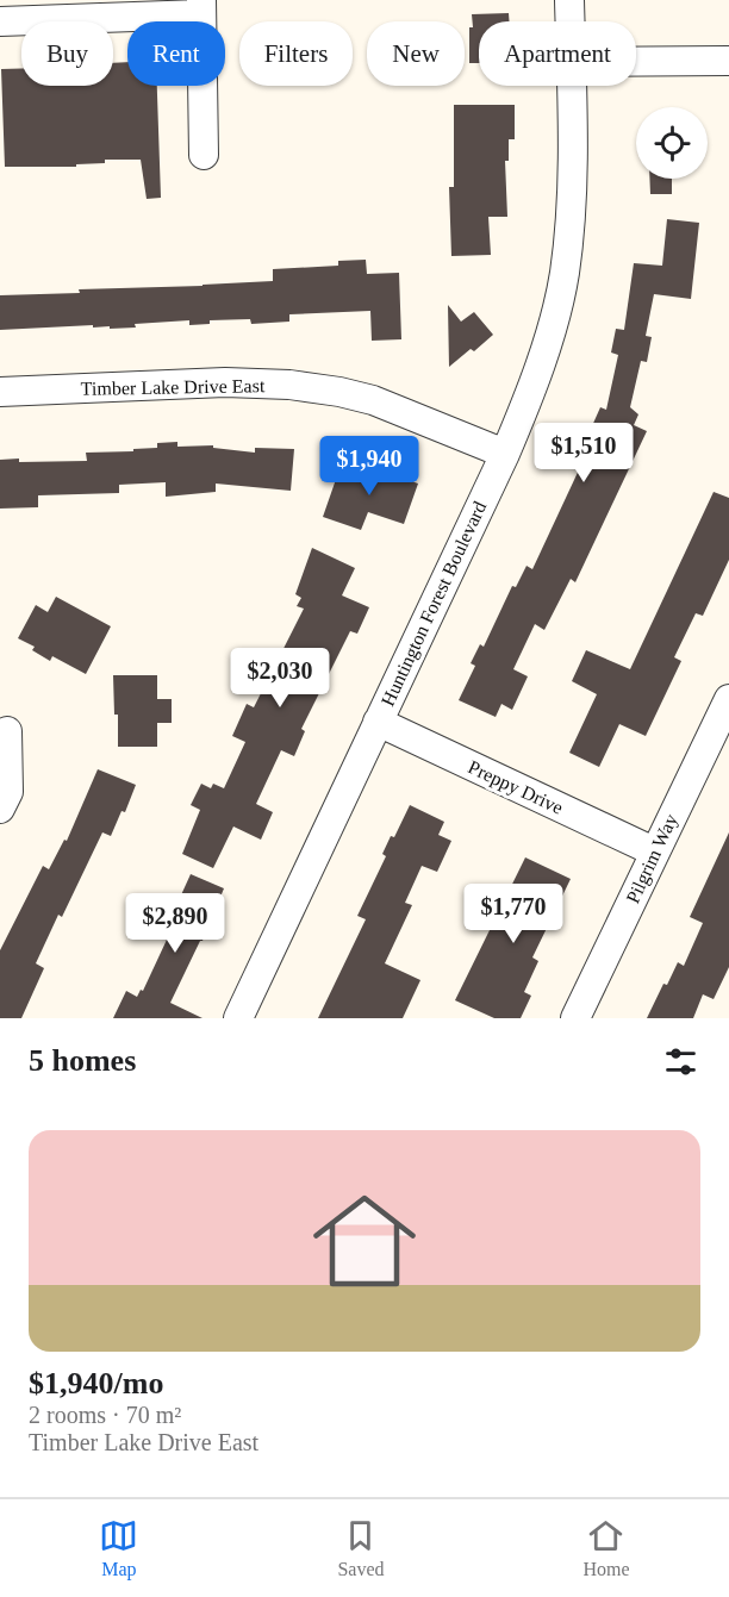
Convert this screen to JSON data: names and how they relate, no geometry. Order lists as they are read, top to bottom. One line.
{"streets":{"street":["Timber Lake Drive East","Huntington Forest Boulevard","Preppy Drive","Pilgrim Way"]},"crossings":[["Timber Lake Drive East","Huntington Forest Boulevard"],["Huntington Forest Boulevard","Preppy Drive"],["Preppy Drive","Pilgrim Way"]],"page":{"chip":["Buy","Rent","Filters","New","Apartment"],"price":["$1,510","$1,940","$2,030","$1,770","$2,890"],"heading":"5 homes","list":[{"name":"$1,940/mo","note":"2 rooms · 70 m² · Timber Lake Drive East"}],"tabs":["Map","Saved","Home"]}}
